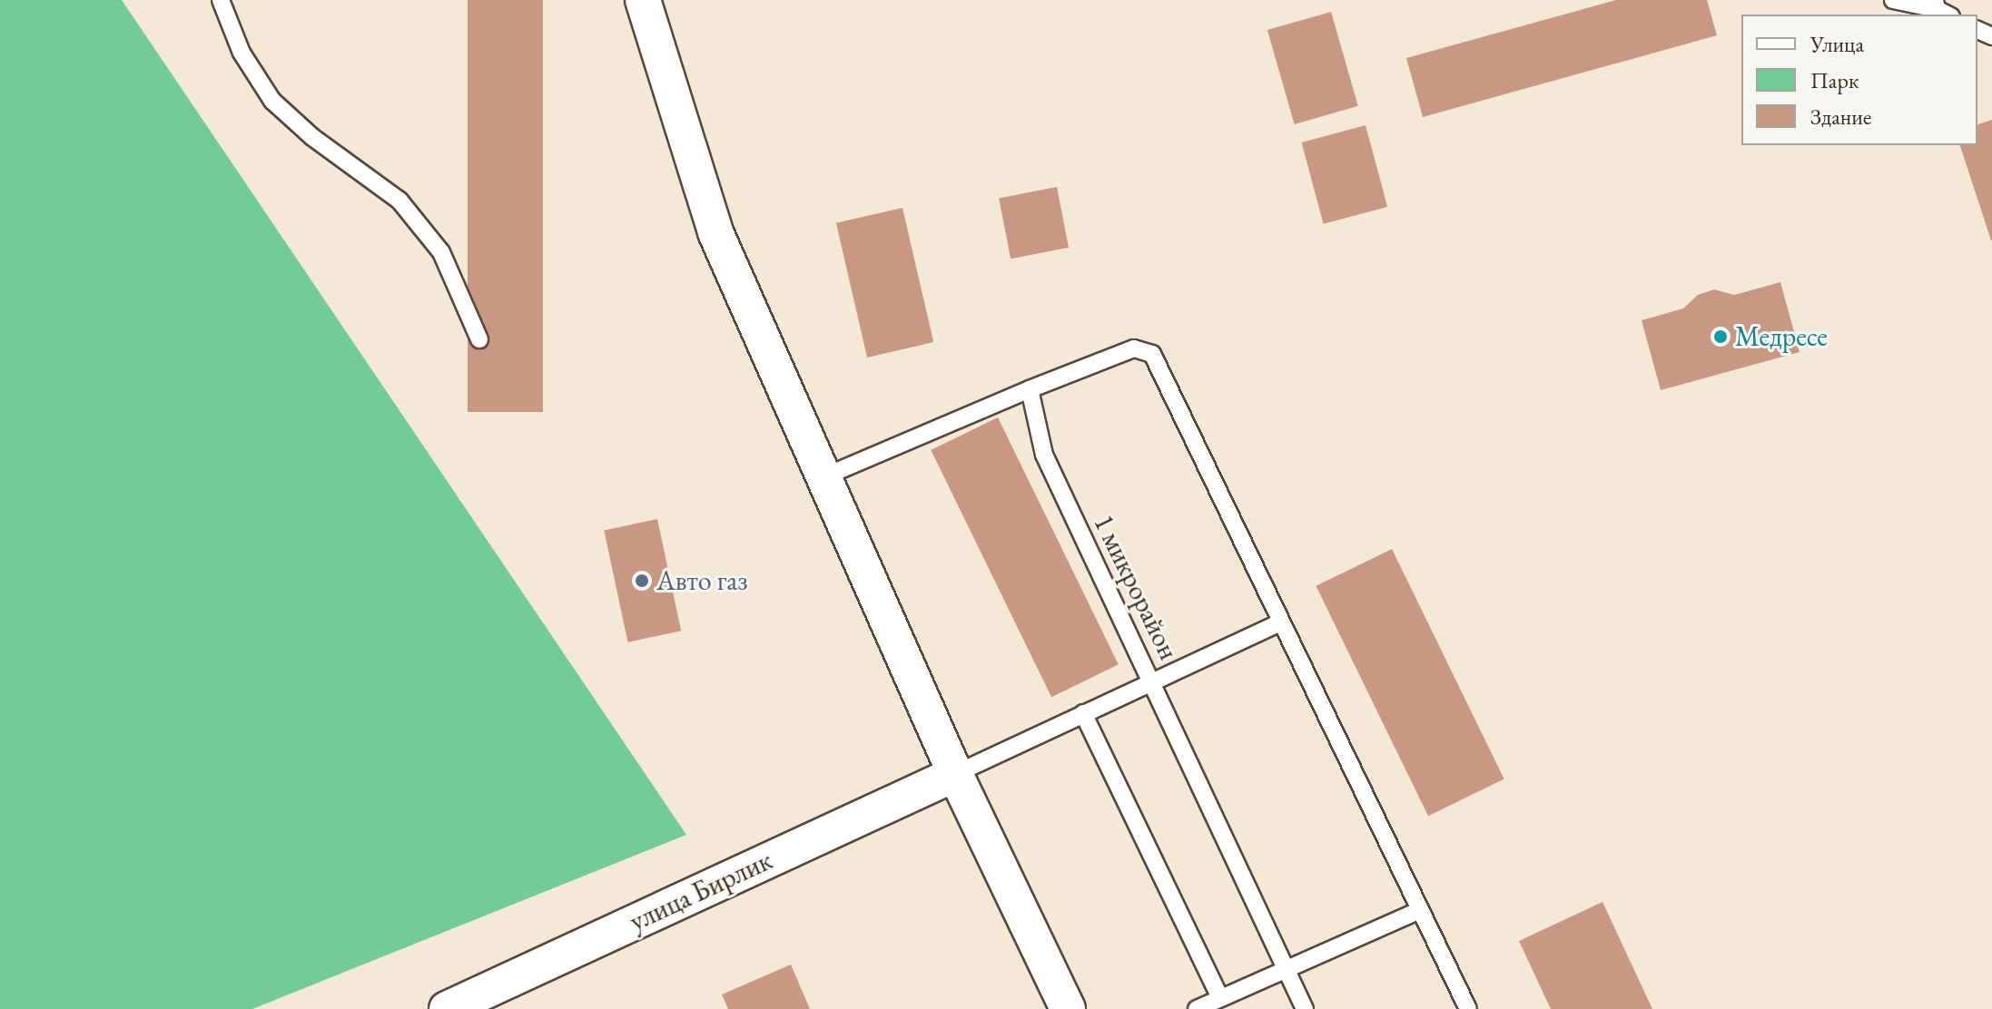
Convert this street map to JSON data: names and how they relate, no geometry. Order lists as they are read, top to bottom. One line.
{"streets":{"street":["улица Бирлик"],"lane":["1 микрорайон"]},"places":["Медресе","Авто газ"],"legend":["Улица","Парк","Здание"]}
